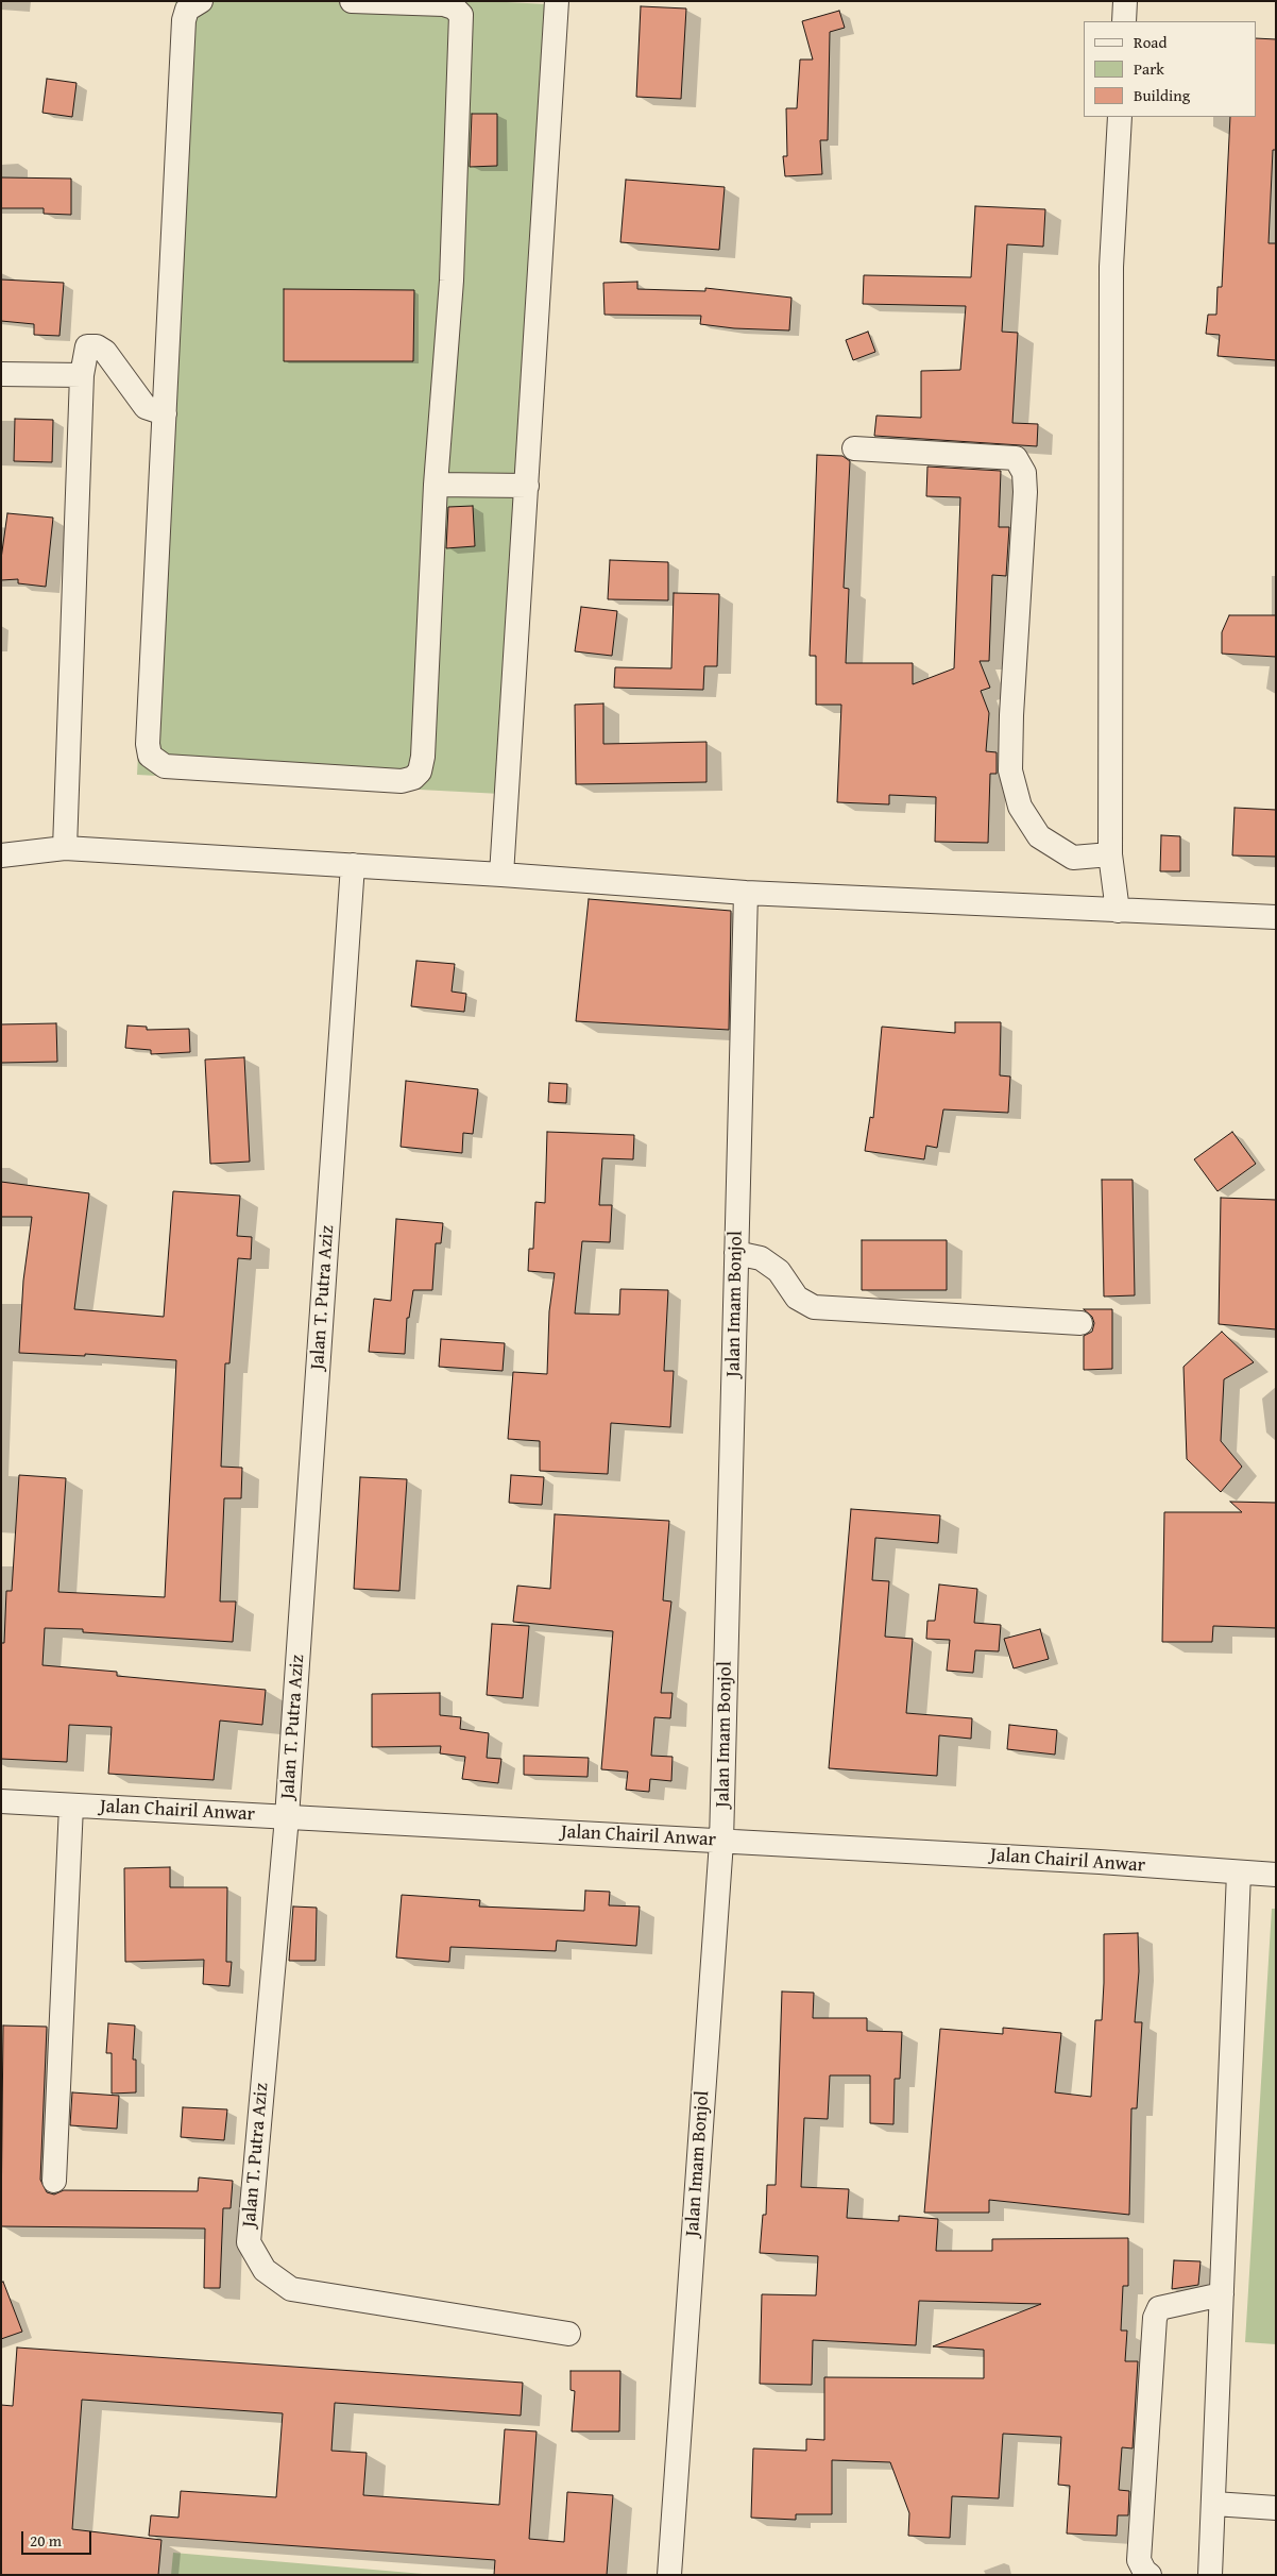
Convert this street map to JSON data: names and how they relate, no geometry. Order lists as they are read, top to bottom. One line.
{"streets":{"street":["Jalan T. Putra Aziz","Jalan Imam Bonjol","Jalan Chairil Anwar"]},"crossings":[["Jalan T. Putra Aziz","Jalan Chairil Anwar"],["Jalan Imam Bonjol","Jalan Chairil Anwar"]],"legend":["Road","Park","Building"],"scale_bar":"20 m"}
